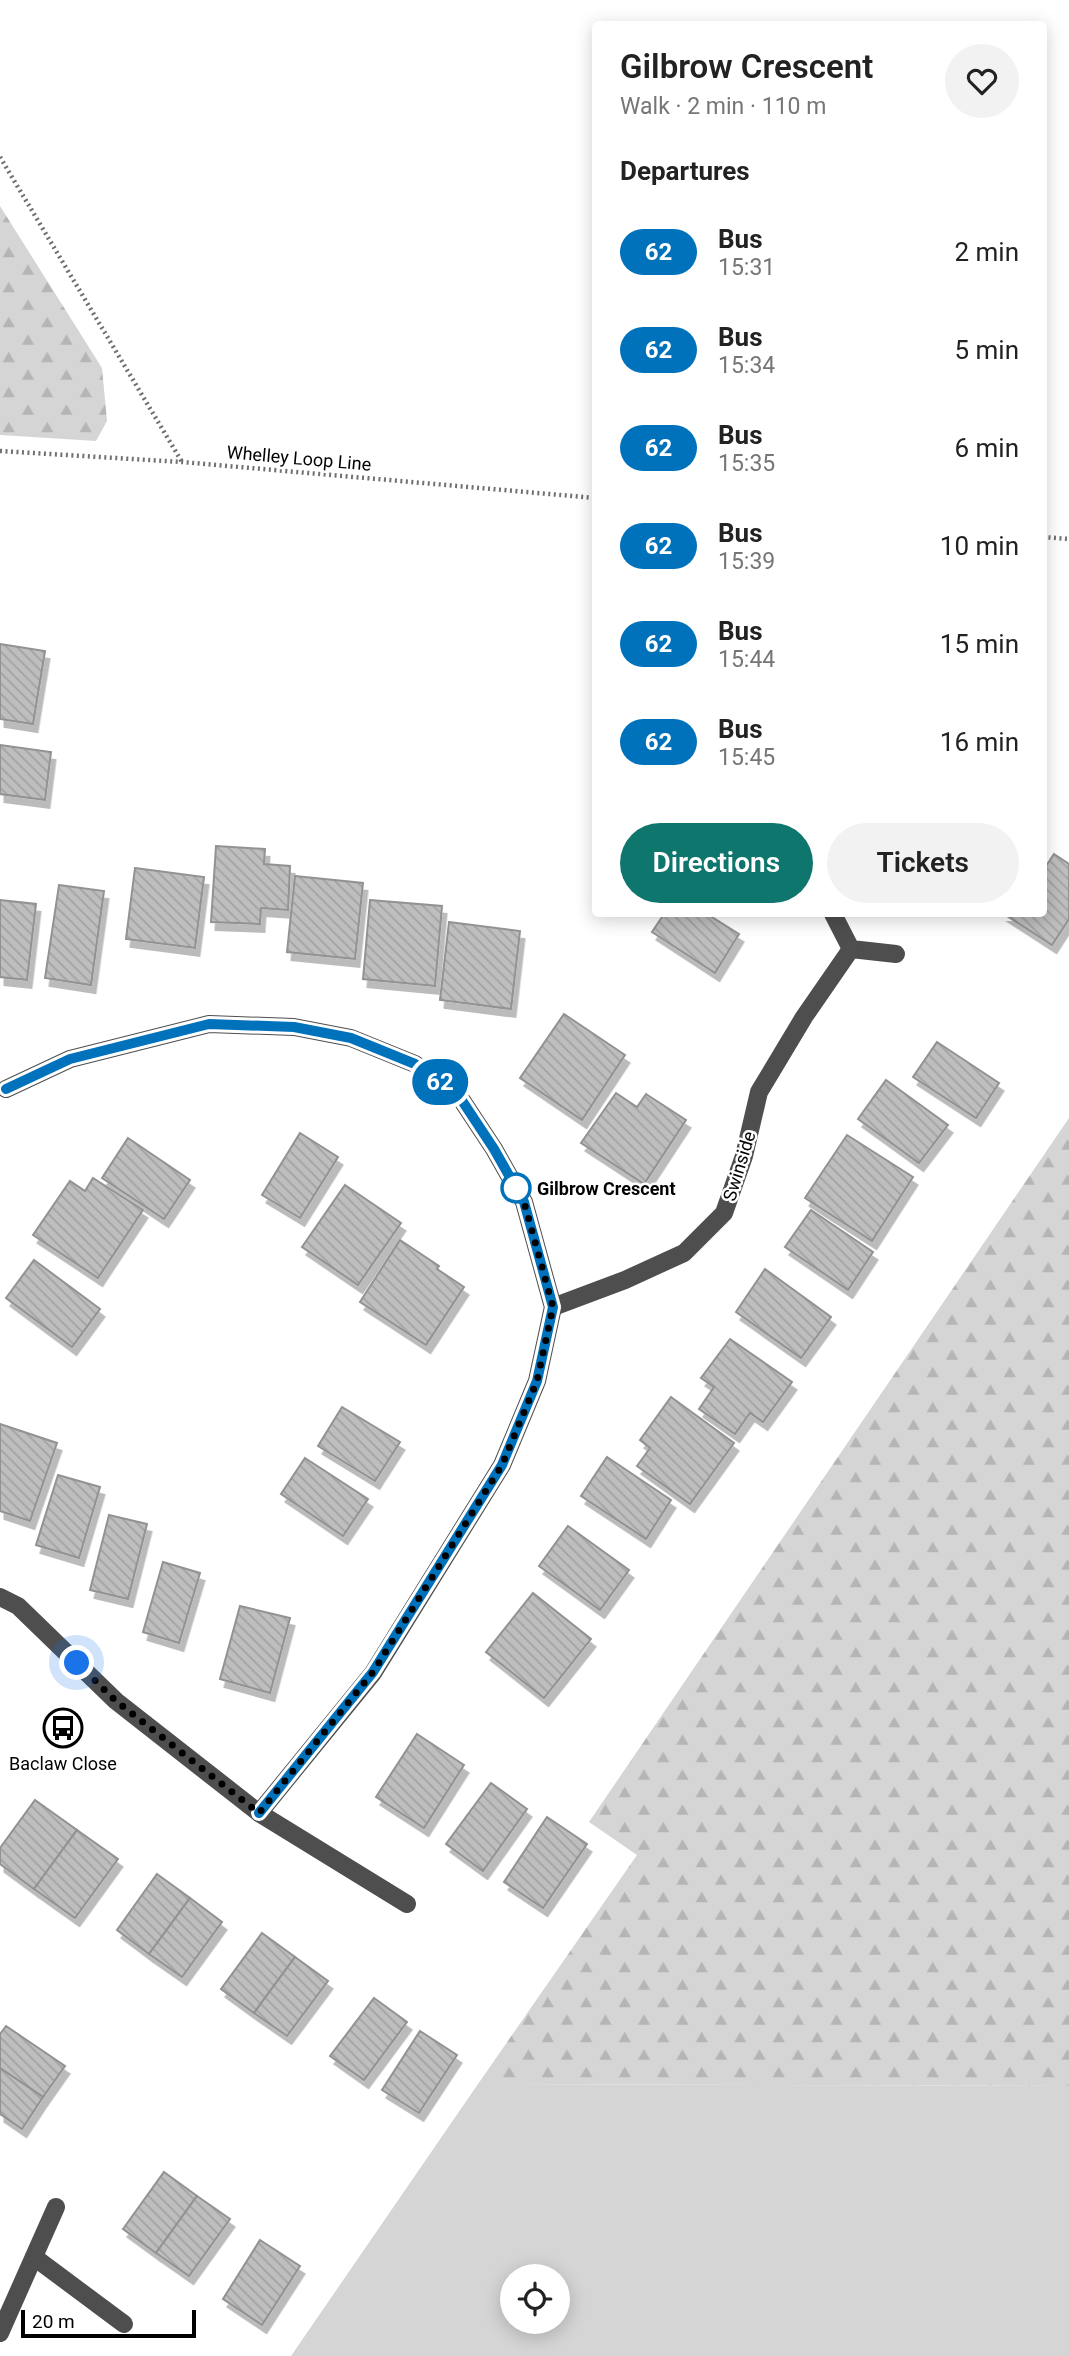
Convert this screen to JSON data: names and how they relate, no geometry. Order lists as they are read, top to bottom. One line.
{"streets":{"street":["Swinside"],"path":["Whelley Loop Line"]},"places":{"other":["Gilbrow Crescent"],"bus stop":["Baclaw Close"]},"lines":["bus line 62"],"scale_bar":"20 m","page":{"on_map":"62","heading":[["Gilbrow Crescent","Walk · 2 min · 110 m"],"Departures"],"list":[{"mark":"62","name":"Bus","note":"15:31","value":"2 min"},{"mark":"62","name":"Bus","note":"15:34","value":"5 min"},{"mark":"62","name":"Bus","note":"15:35","value":"6 min"},{"mark":"62","name":"Bus","note":"15:39","value":"10 min"},{"mark":"62","name":"Bus","note":"15:44","value":"15 min"},{"mark":"62","name":"Bus","note":"15:45","value":"16 min"}],"buttons":["Directions","Tickets"],"scale":"20 m"}}
